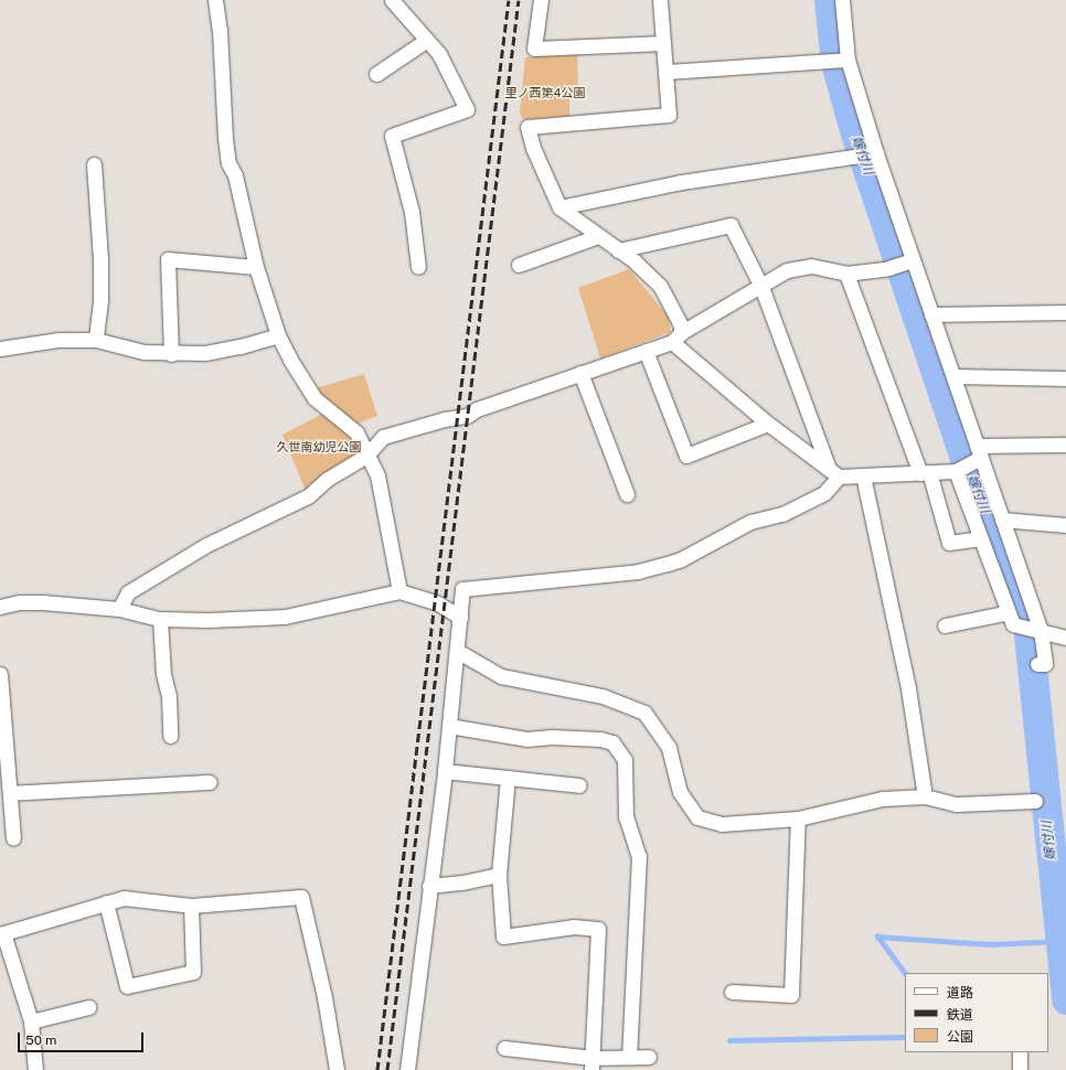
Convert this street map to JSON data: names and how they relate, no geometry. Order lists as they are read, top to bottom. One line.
{"water":["嫁付川"],"parks":["里ノ西第4公園","久世南幼児公園"],"legend":["道路","鉄道","公園"],"scale_bar":"50 m"}
